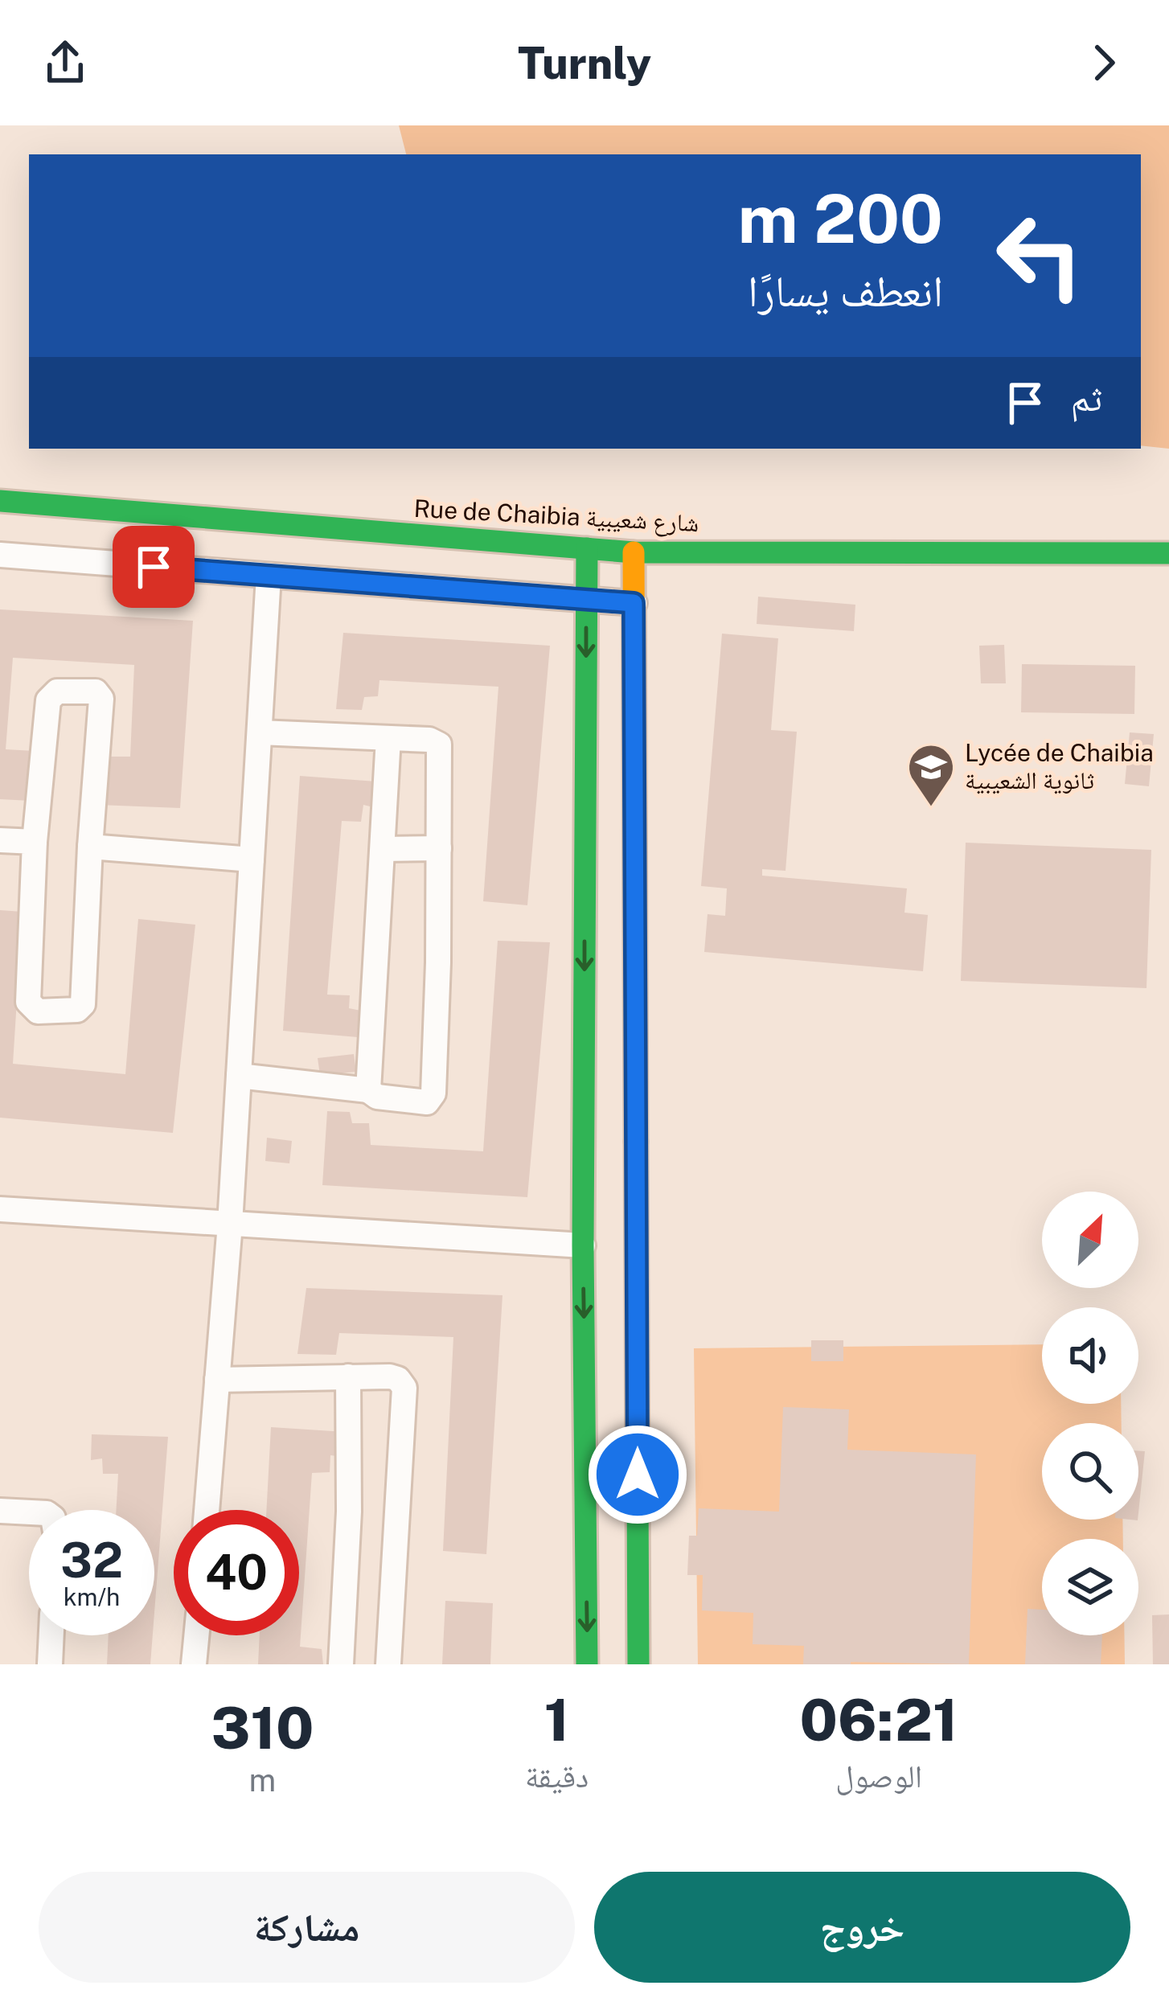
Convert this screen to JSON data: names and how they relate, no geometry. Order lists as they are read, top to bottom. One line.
{"streets":{"street":["Rue de Chaibia شارع شعيبية"]},"places":{"school or university":["Lycée de Chaibia ثانوية الشعيبية"]},"north":"top right","page":{"header":"Turnly","turn":["200 m","انعطف يسارًا"],"then":"ثم","speed":"32 km/h","limit":"40","eta":["06:21","الوصول","1","دقيقة","310","m"],"buttons":["خروج","مشاركة"]}}
